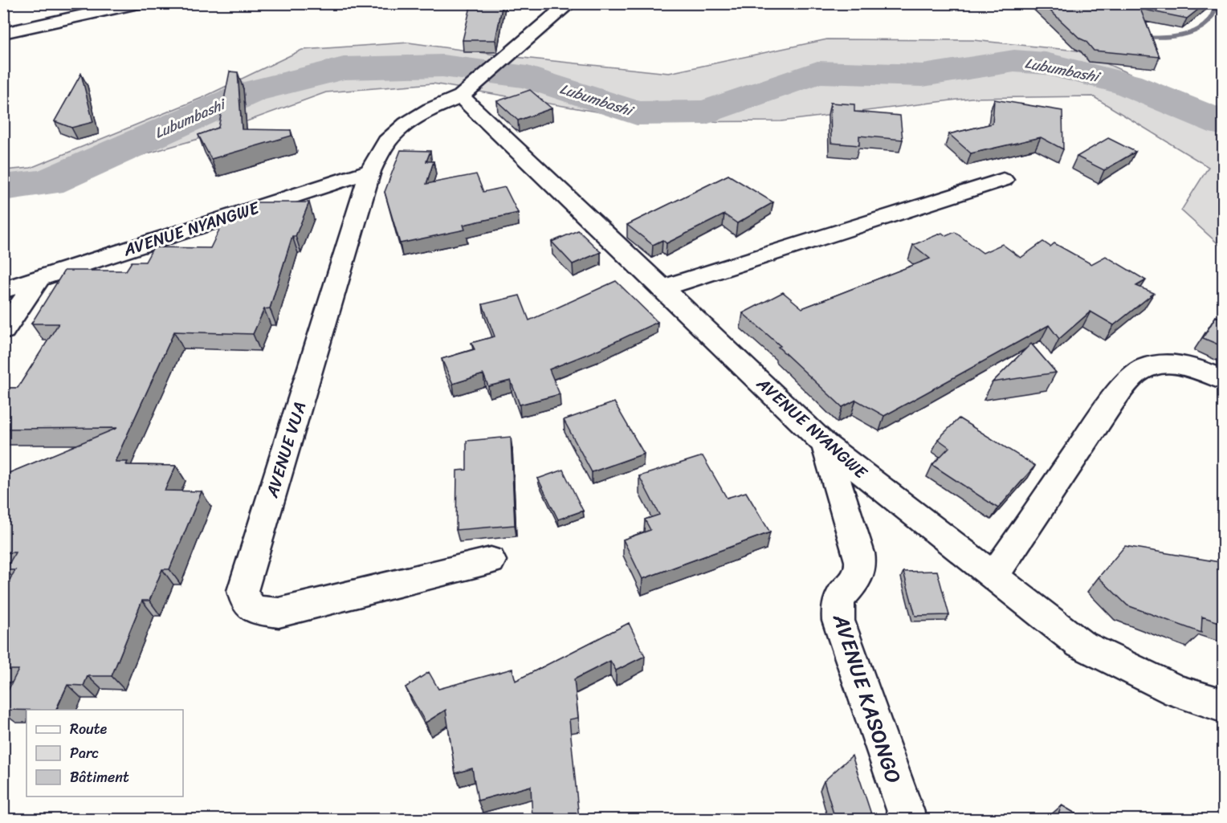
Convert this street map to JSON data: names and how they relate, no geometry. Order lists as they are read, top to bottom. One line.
{"streets":{"street":["AVENUE NYANGWE","AVENUE VUA","AVENUE KASONGO"]},"crossings":[["AVENUE NYANGWE","AVENUE VUA"],["AVENUE NYANGWE","AVENUE KASONGO"]],"water":["Lubumbashi"],"legend":["Route","Parc","Bâtiment"]}
